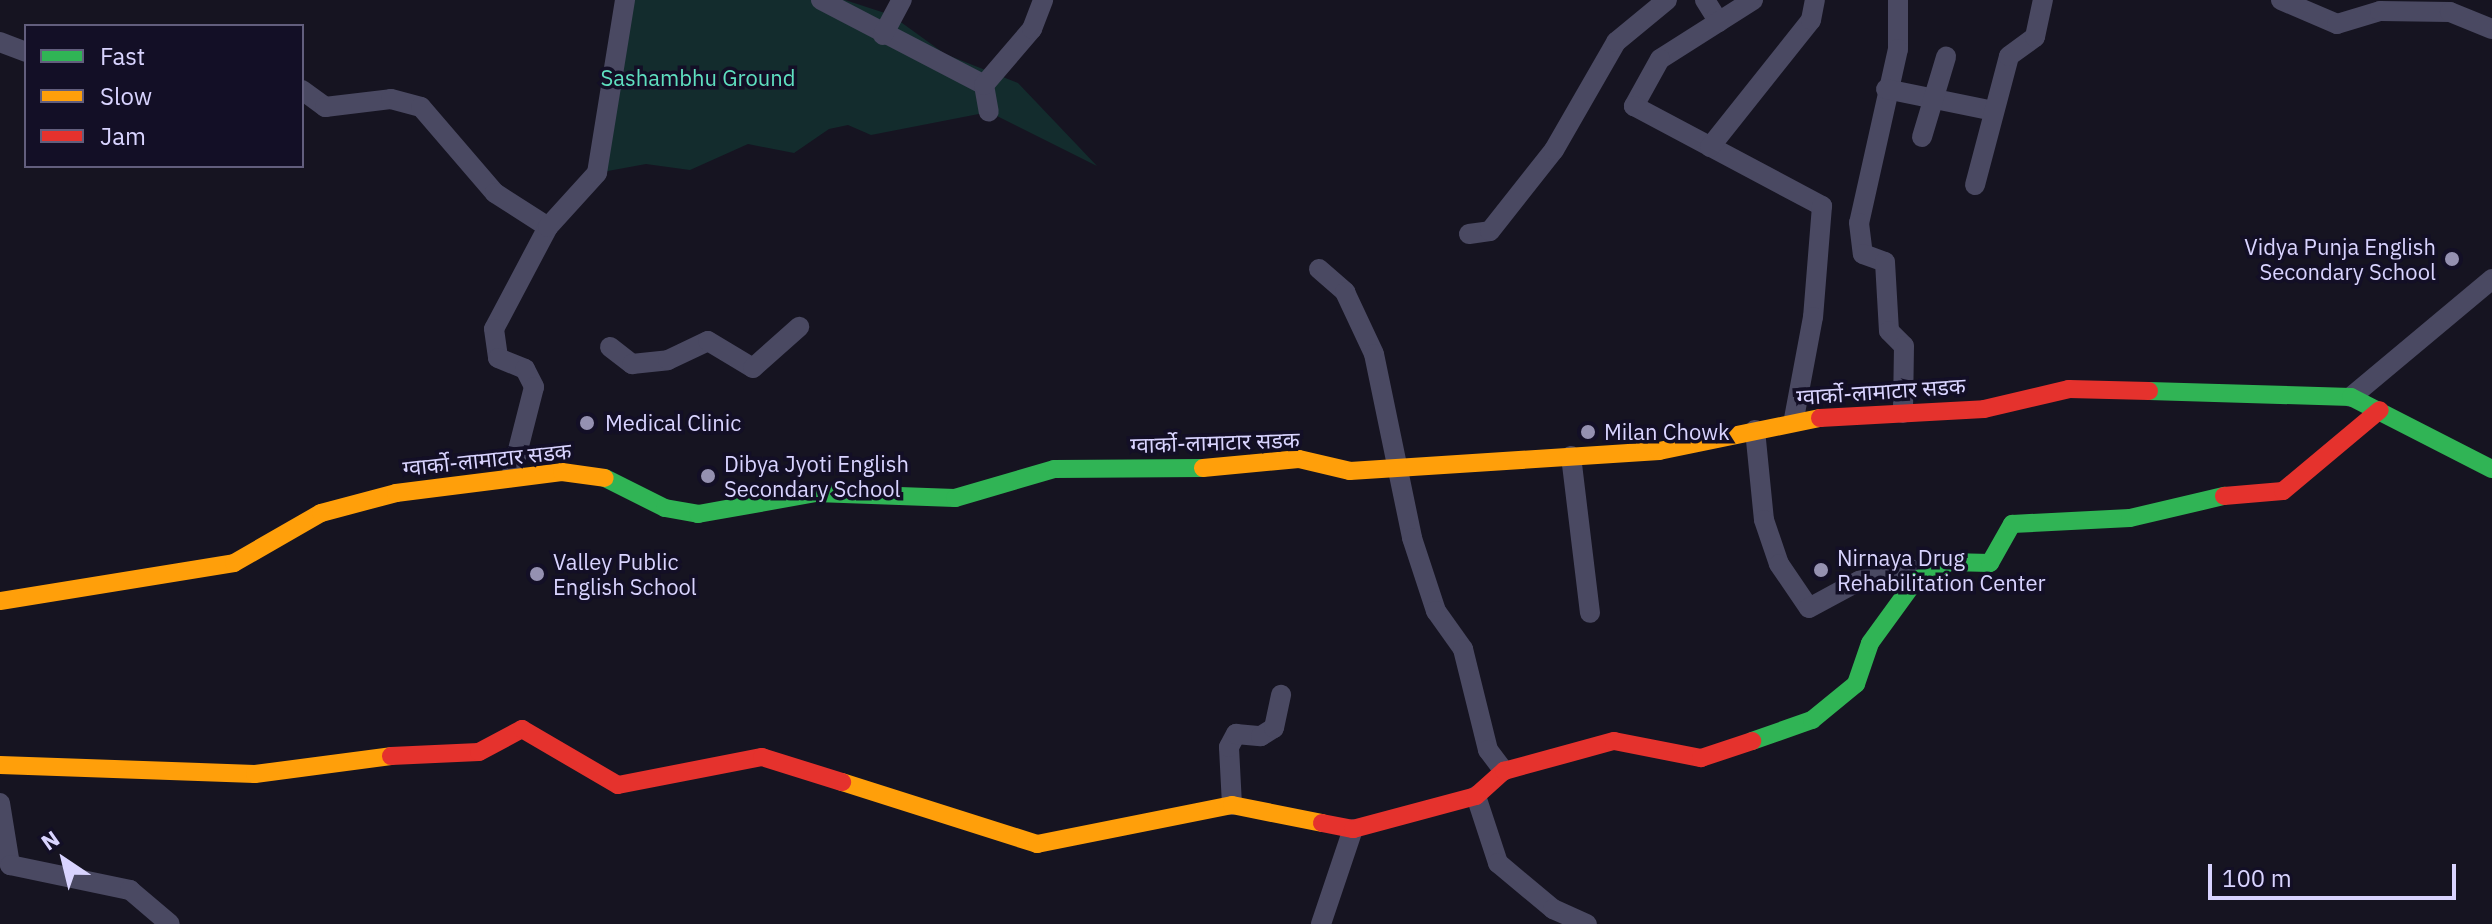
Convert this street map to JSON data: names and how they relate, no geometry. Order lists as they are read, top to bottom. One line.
{"streets":{"street":["ग्वार्को-लामाटार सडक"]},"parks":["Sashambhu Ground"],"places":["Vidya Punja English Secondary School","Medical Clinic","Milan Chowk","Dibya Jyoti English Secondary School","Nirnaya Drug Rehabilitation Center","Valley Public English School"],"legend":["Fast","Slow","Jam"],"scale_bar":"100 m","north":"top left"}
